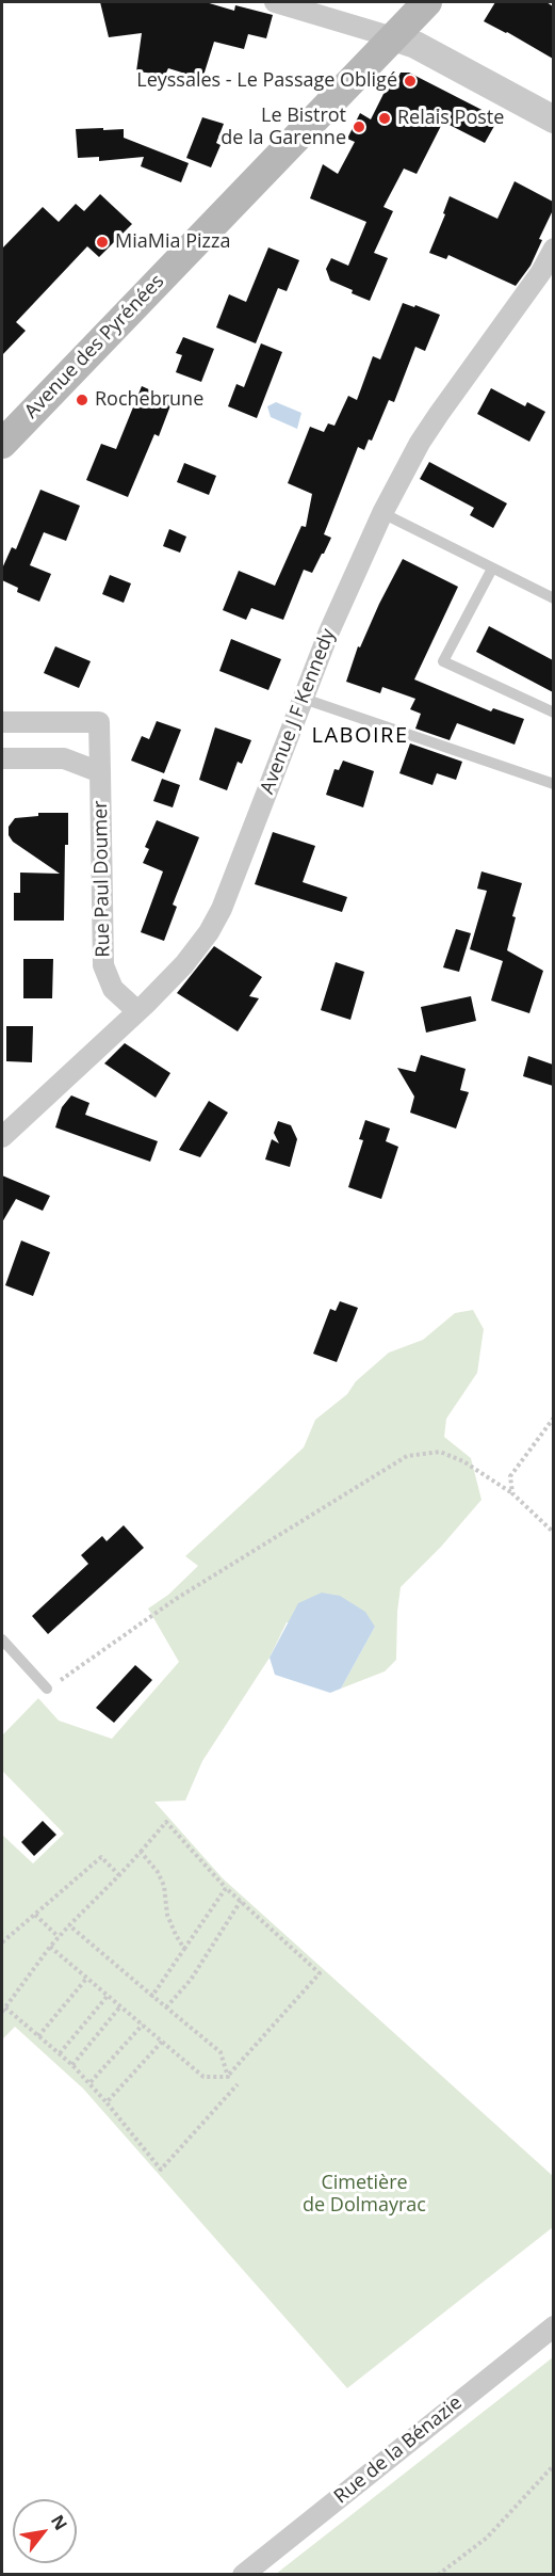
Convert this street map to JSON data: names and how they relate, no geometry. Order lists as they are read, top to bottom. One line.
{"streets":{"main road":["Avenue des Pyrénées"],"street":["Avenue J F Kennedy","Rue Paul Doumer","Rue de la Bénazie"]},"crossings":[["Avenue J F Kennedy","Rue Paul Doumer"]],"districts":["LABOIRE"],"parks":["Cimetière de Dolmayrac"],"places":["Leyssales - Le Passage Obligé","Relais Poste","Le Bistrot de la Garenne","MiaMia Pizza","Rochebrune"],"north":"top right"}
